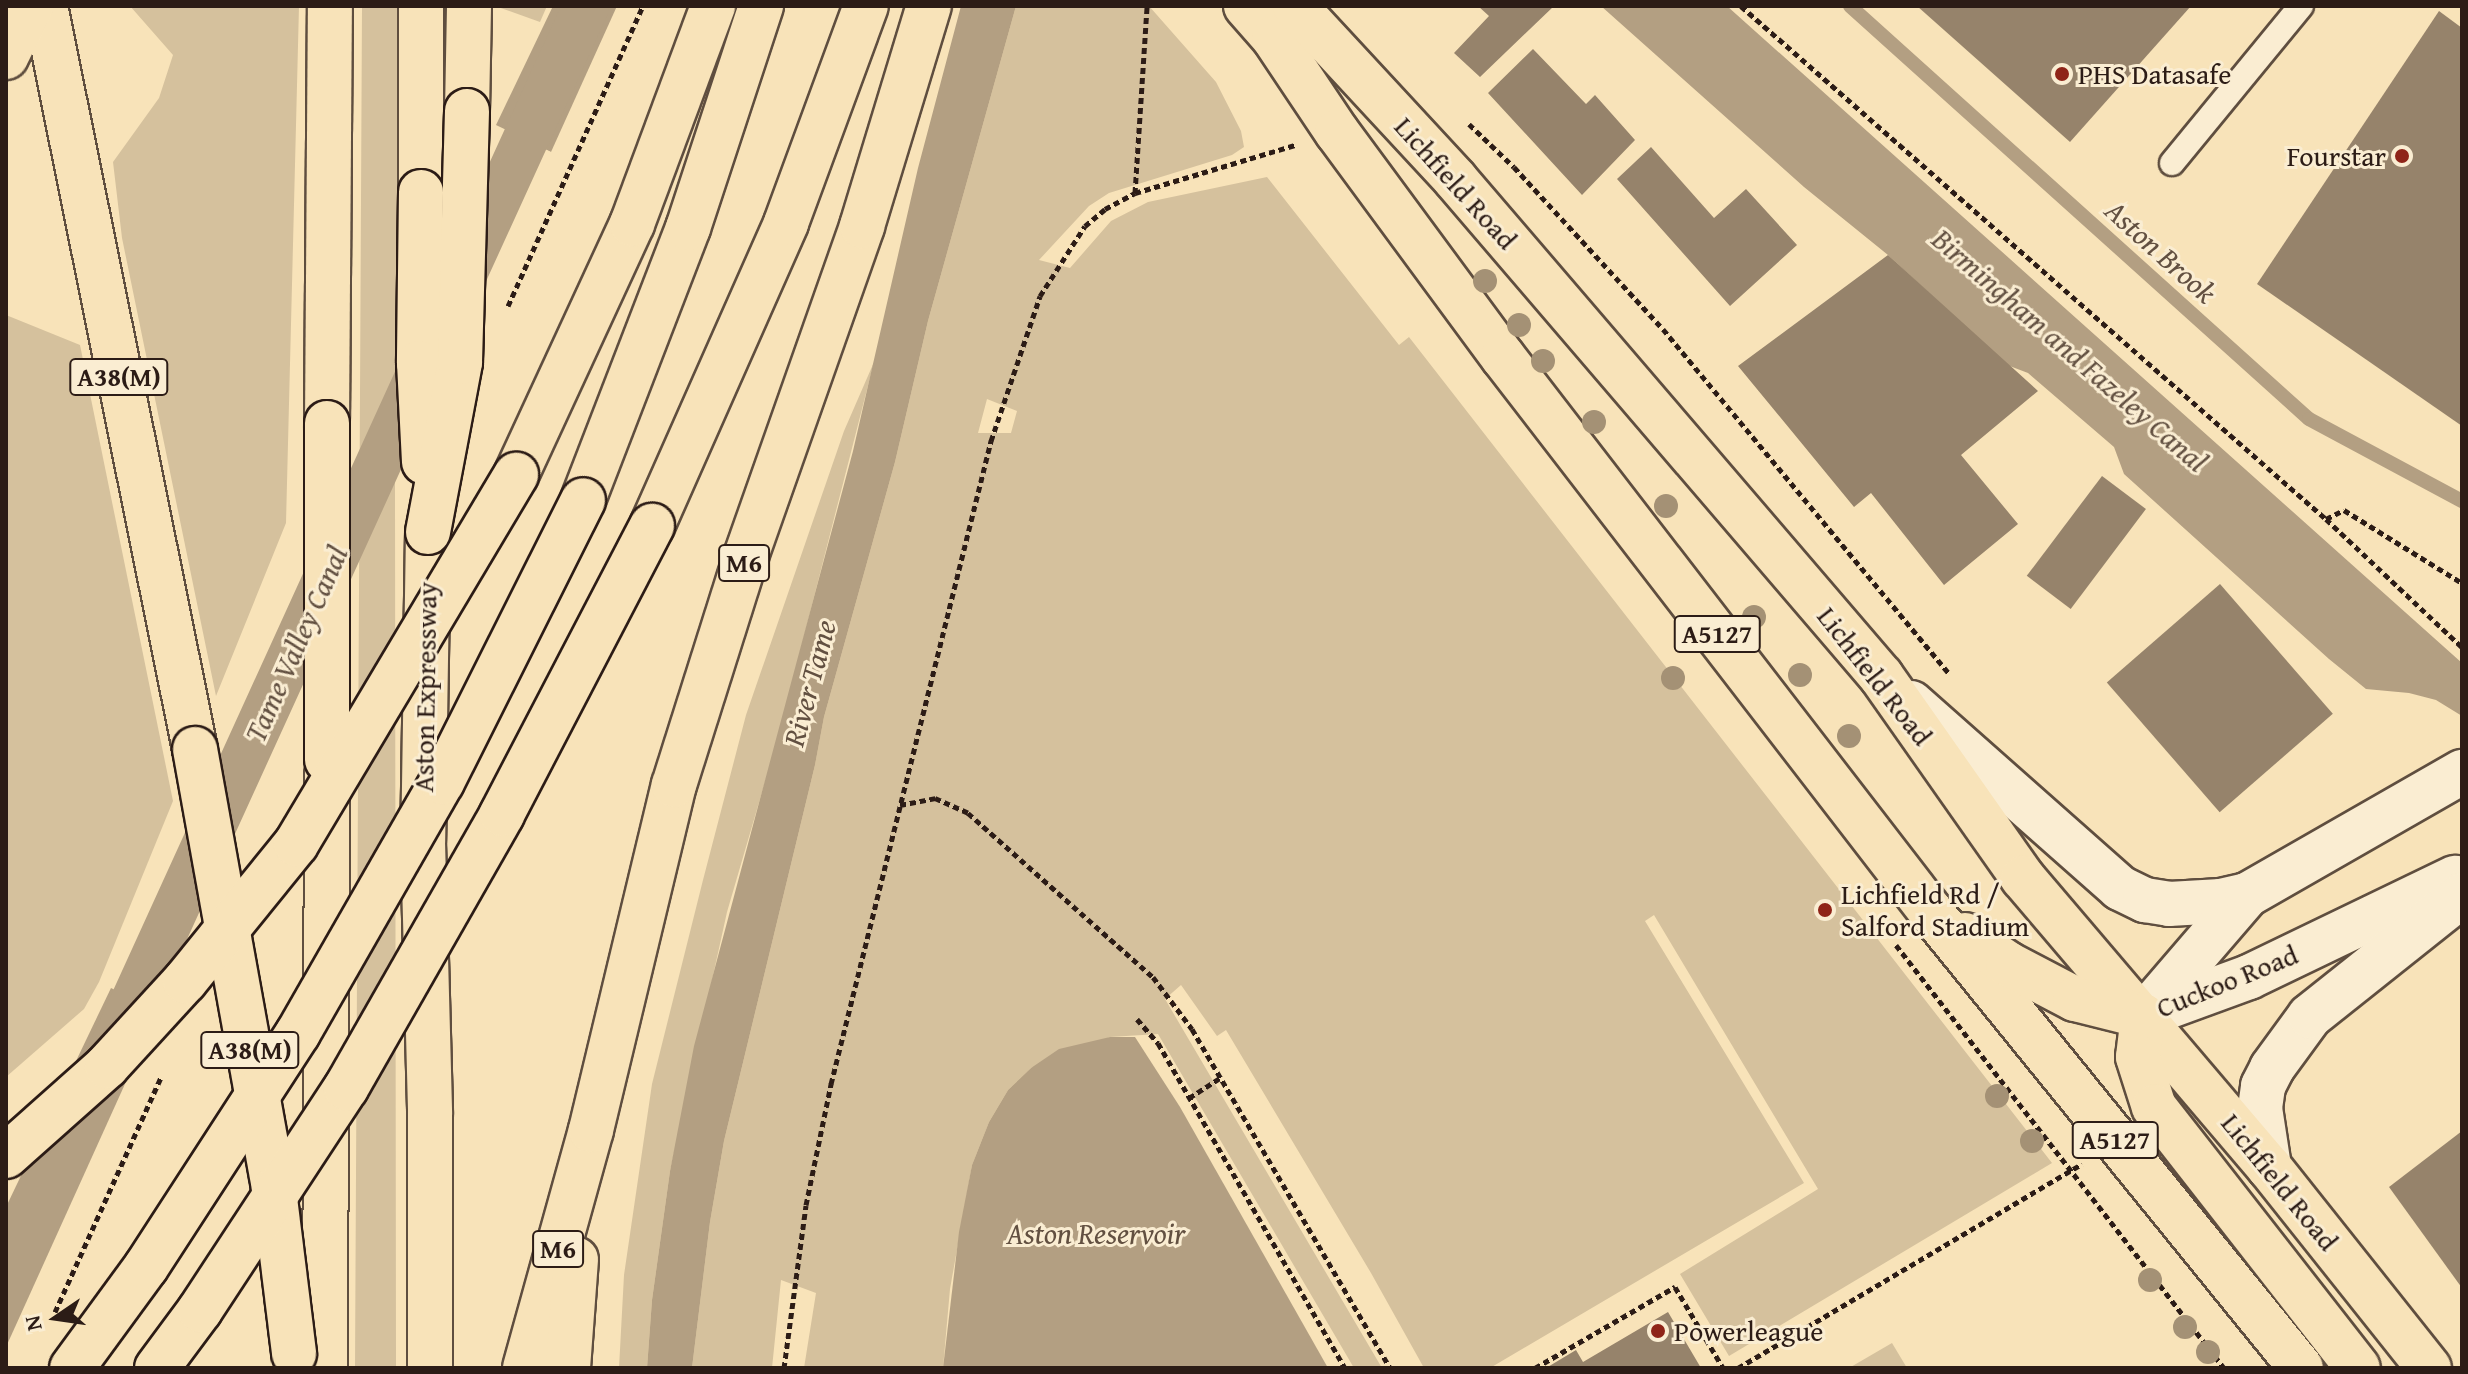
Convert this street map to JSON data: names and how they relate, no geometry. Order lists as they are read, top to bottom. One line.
{"streets":{"main road":["Lichfield Road","A38(M)","M6","A5127","Aston Expressway","Cuckoo Road"]},"crossings":[["Lichfield Road","Cuckoo Road"]],"water":["Aston Brook","Birmingham and Fazeley Canal","Tame Valley Canal","River Tame","Aston Reservoir"],"places":["PHS Datasafe","Fourstar","Lichfield Rd / Salford Stadium","Powerleague"],"north":"left"}
